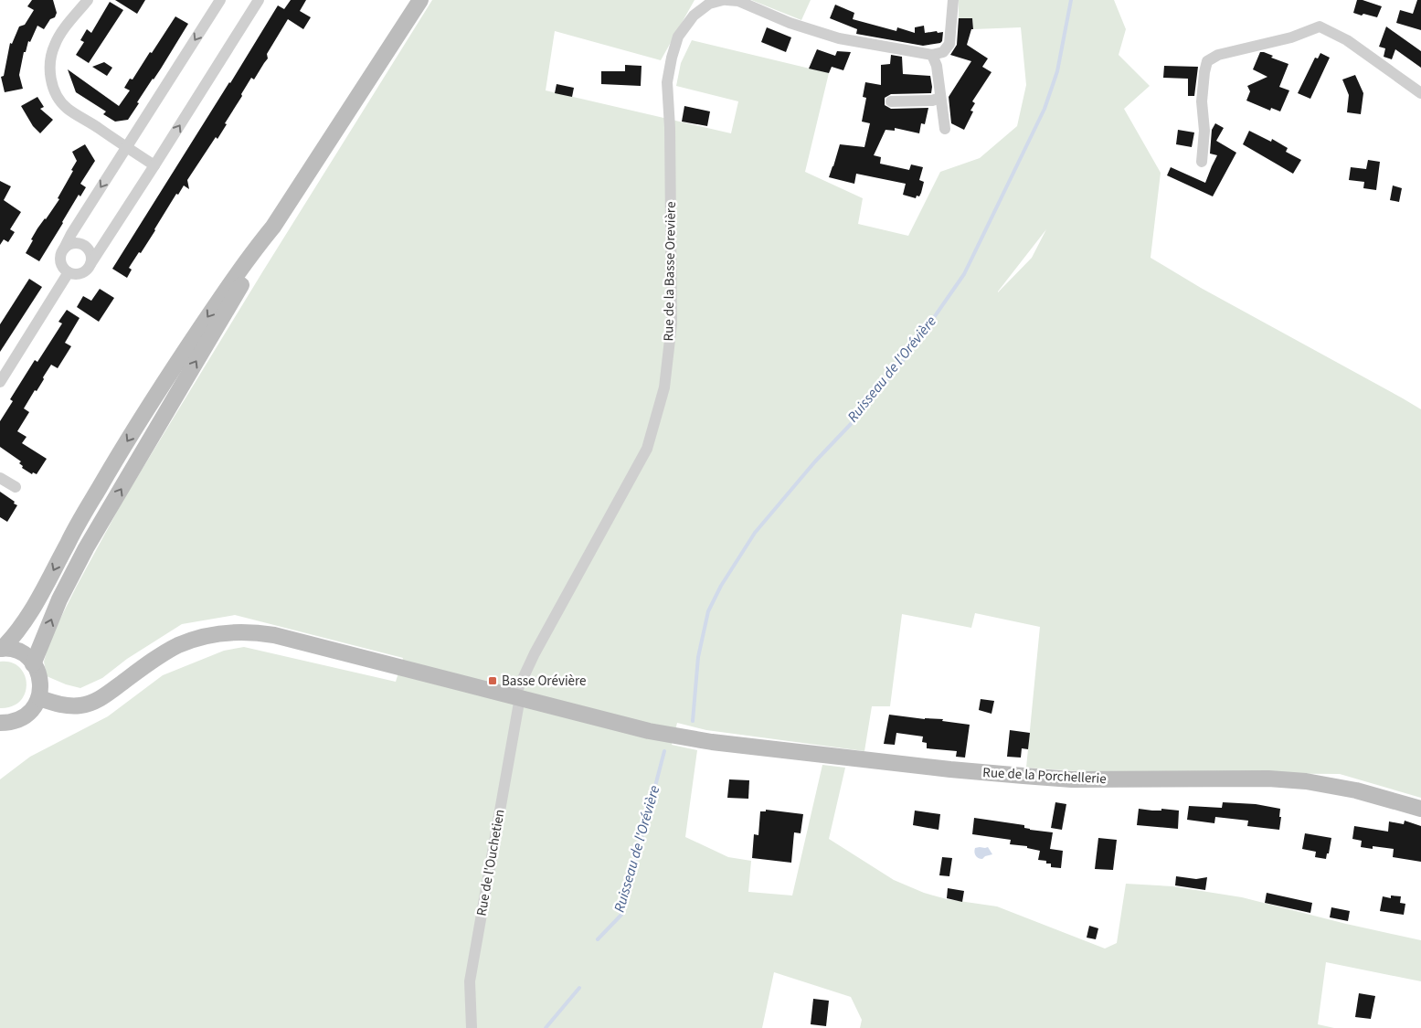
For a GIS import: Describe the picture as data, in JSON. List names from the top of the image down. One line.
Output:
{"streets":{"main road":["Rue de la Porchellerie"],"street":["Rue de la Basse Orevière","Rue de l'Ouchetien"]},"crossings":[["Rue de la Basse Orevière","Rue de la Porchellerie"],["Rue de la Basse Orevière","Rue de l'Ouchetien"],["Rue de la Porchellerie","Rue de l'Ouchetien"]],"water":["Ruisseau de l'Orévière"],"places":{"transit":["Basse Orévière"]}}
